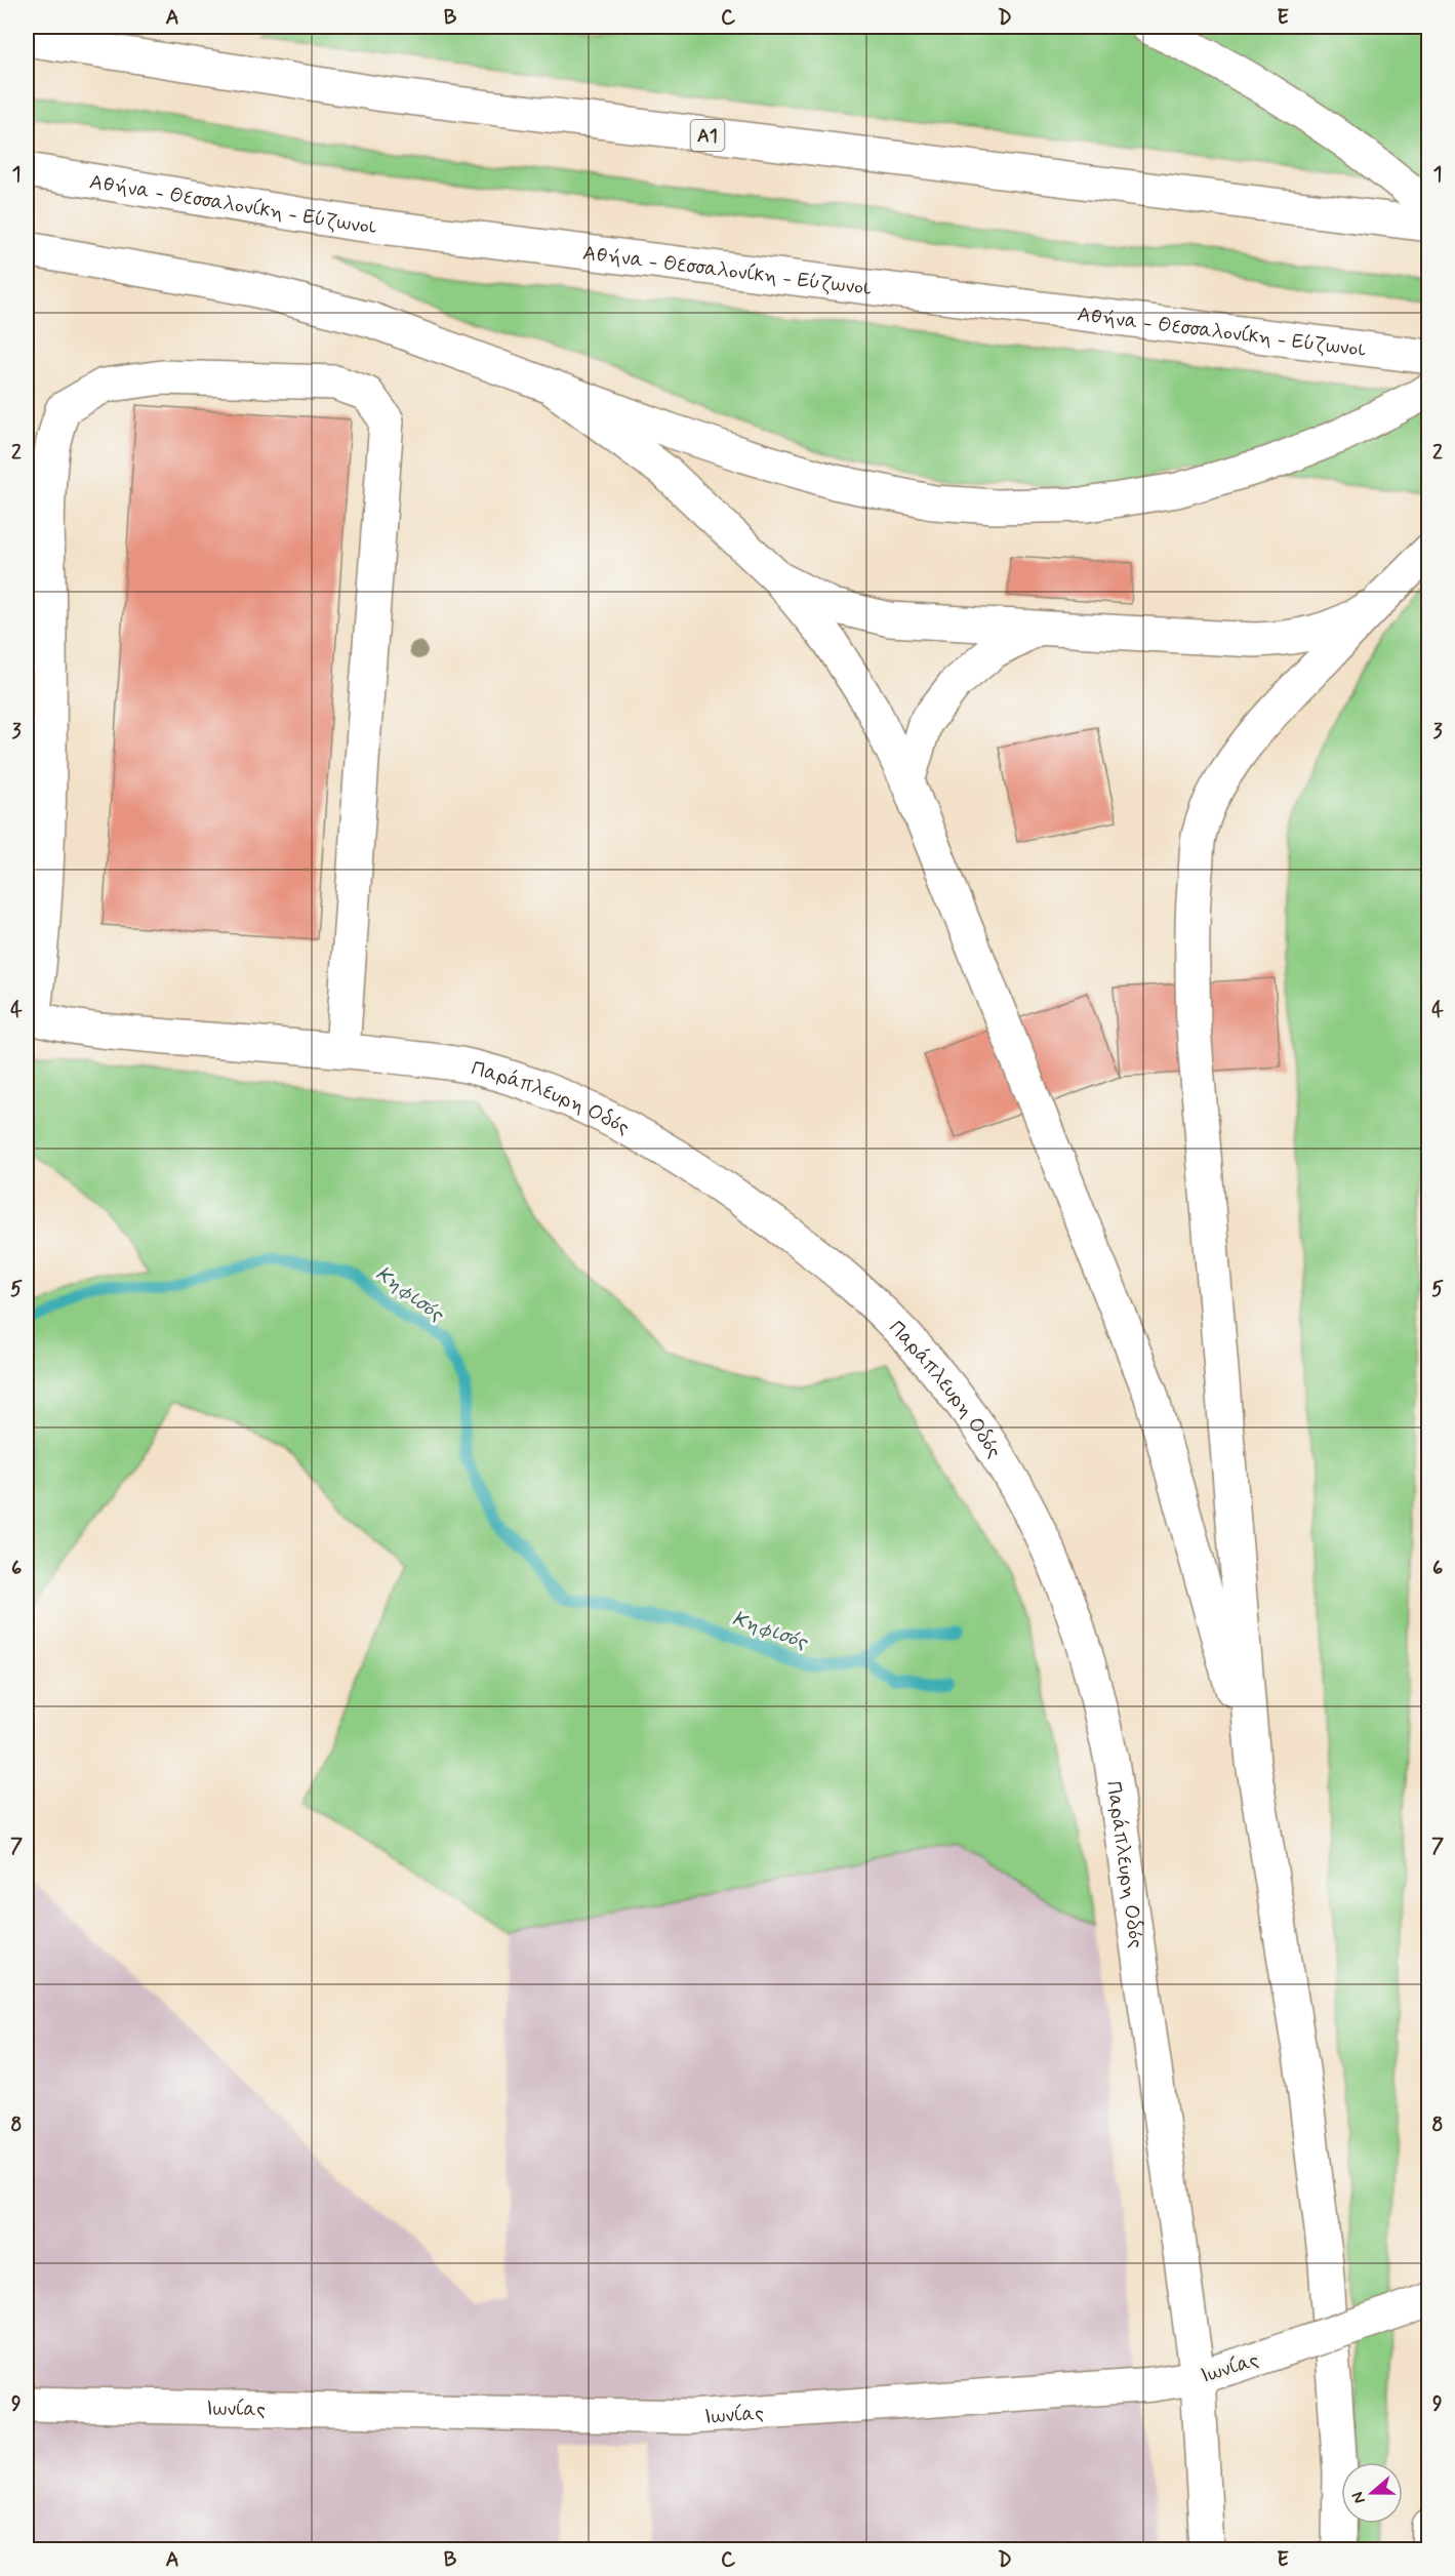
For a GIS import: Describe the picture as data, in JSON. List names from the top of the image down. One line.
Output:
{"streets":{"main road":["Α1","Αθήνα - Θεσσαλονίκη - Εύζωνοι","Παράπλευρη Οδός","Ιωνίας"]},"crossings":[["Παράπλευρη Οδός","Ιωνίας"]],"water":["Κηφισός"],"north":"left","grid":{"columns":["A","B","C","D","E"],"rows":["1","2","3","4","5","6","7","8","9"]}}
